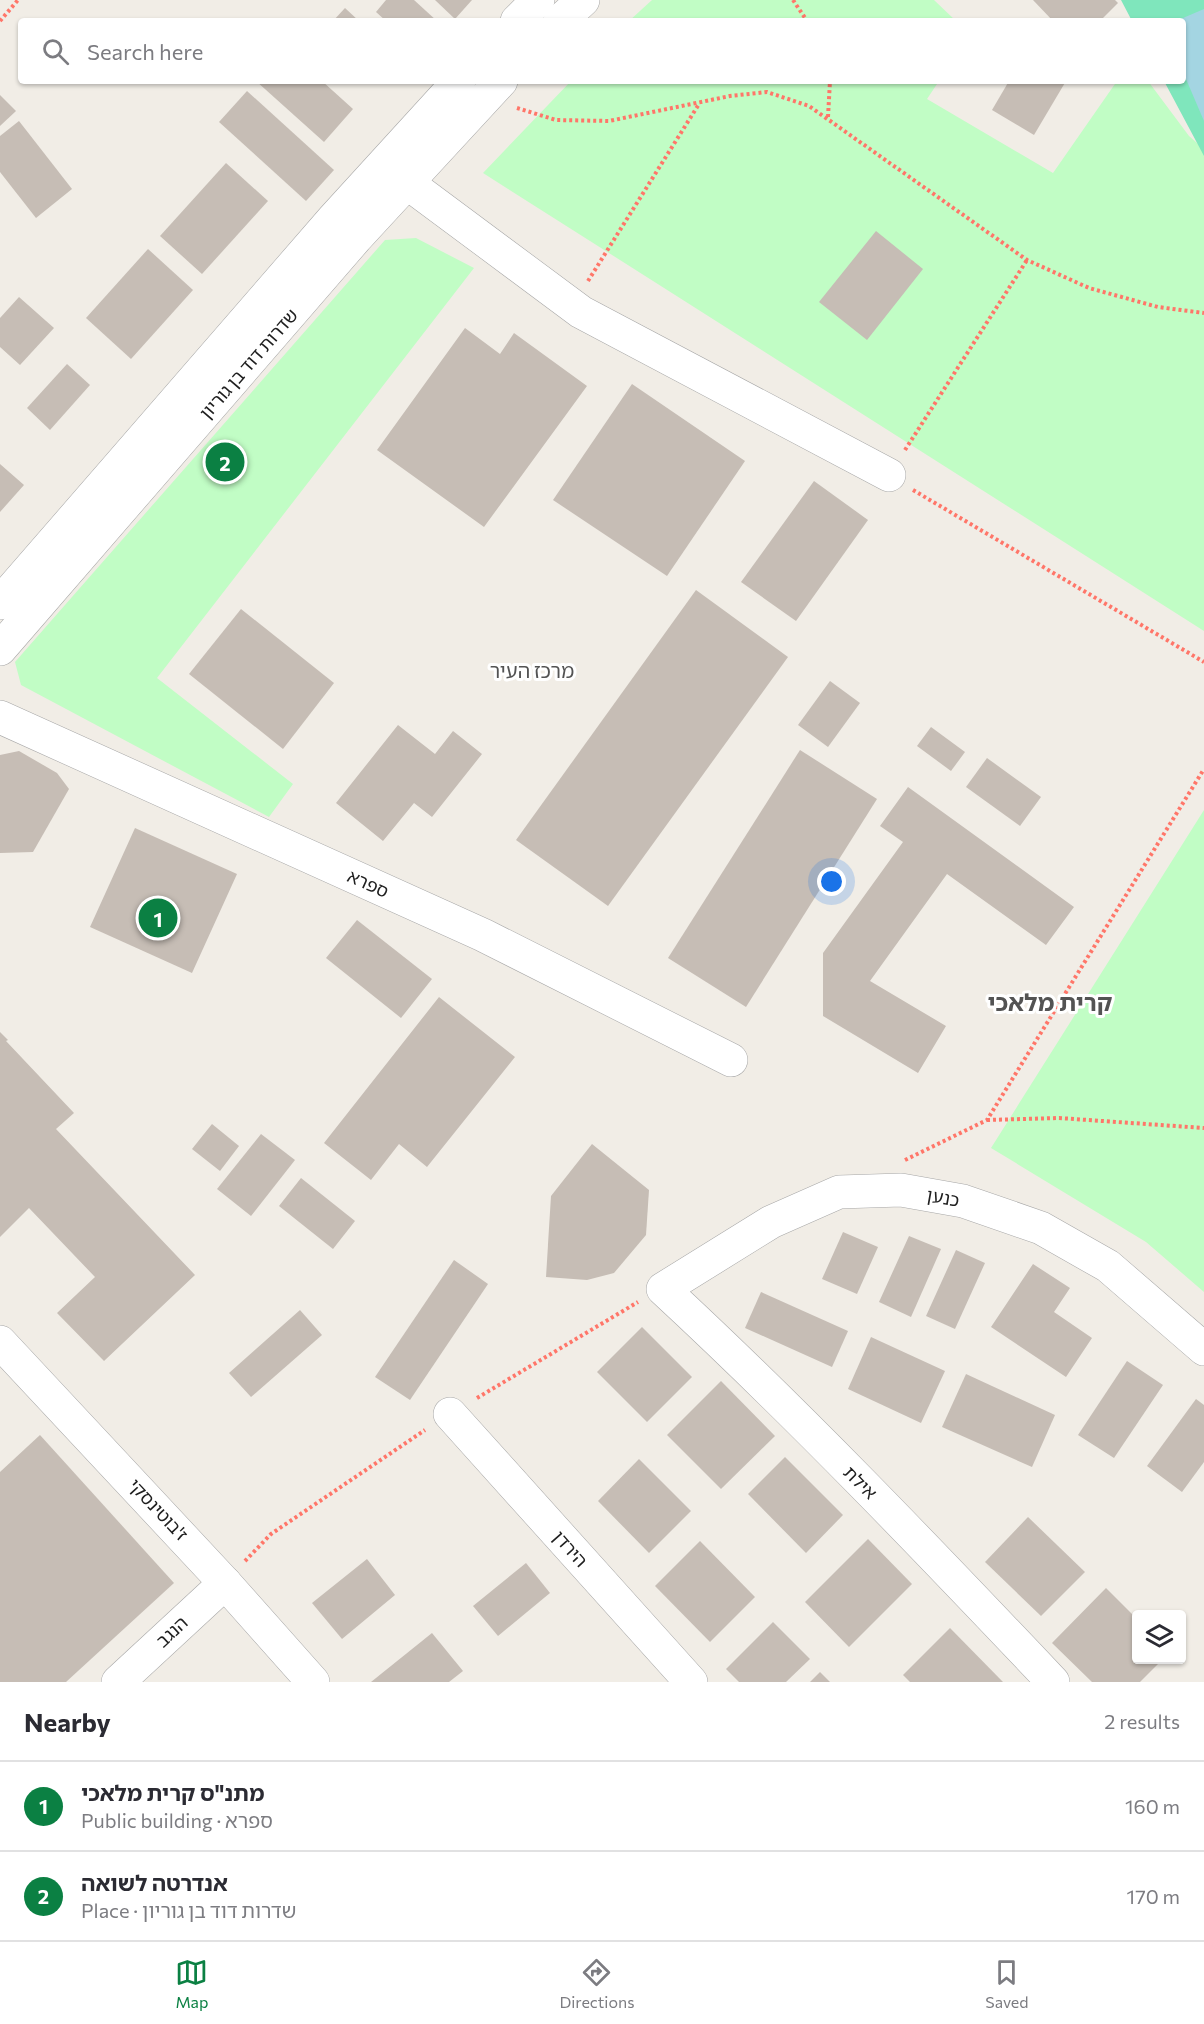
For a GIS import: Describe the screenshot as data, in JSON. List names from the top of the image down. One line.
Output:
{"streets":{"street":["שדרות דוד בן גוריון","ספרא","כנען","אילת","ז'בוטינסקי","הירדן","הנגב"]},"crossings":[["כנען","אילת"],["ז'בוטינסקי","הנגב"]],"districts":["מרכז העיר","קרית מלאכי"],"page":{"search":"Search here","pins":["2","1"],"heading":["Nearby","2 results"],"list":[{"mark":"1","name":"מתנ\"ס קרית מלאכי","note":"Public building · ספרא","value":"160 m"},{"mark":"2","name":"אנדרטה לשואה","note":"Place · שדרות דוד בן גוריון","value":"170 m"}],"nav":["Map","Directions","Saved"]}}
